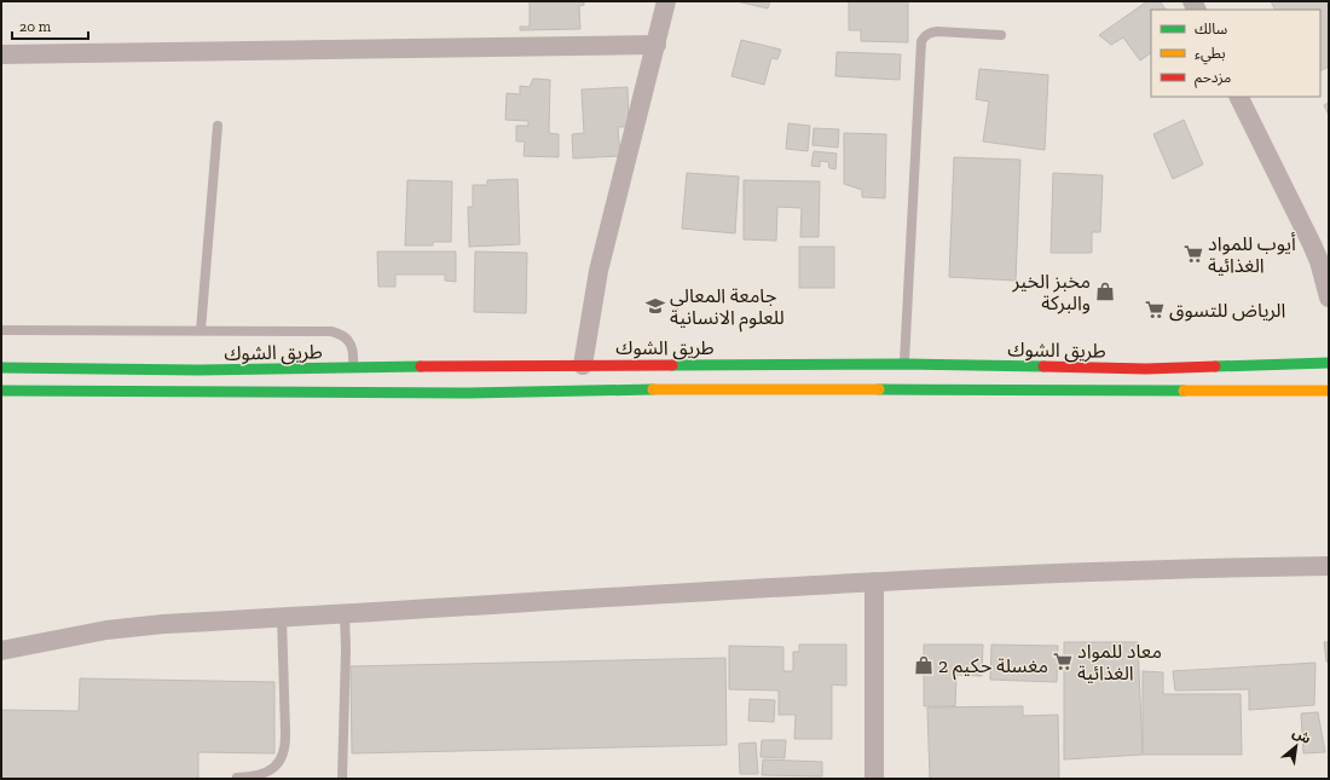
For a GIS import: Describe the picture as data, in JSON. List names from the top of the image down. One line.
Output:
{"streets":{"main road":["طريق الشوك"]},"places":{"supermarket":["أيوب للمواد الغذائية","الرياض للتسوق","معاد للمواد الغذائية"],"shop":["مخبز الخير والبركة","مغسلة حكيم 2"],"school or university":["جامعة المعالي للعلوم الانسانية"]},"legend":["سالك","بطيء","مزدحم"],"scale_bar":"20 m","north":"top right"}
